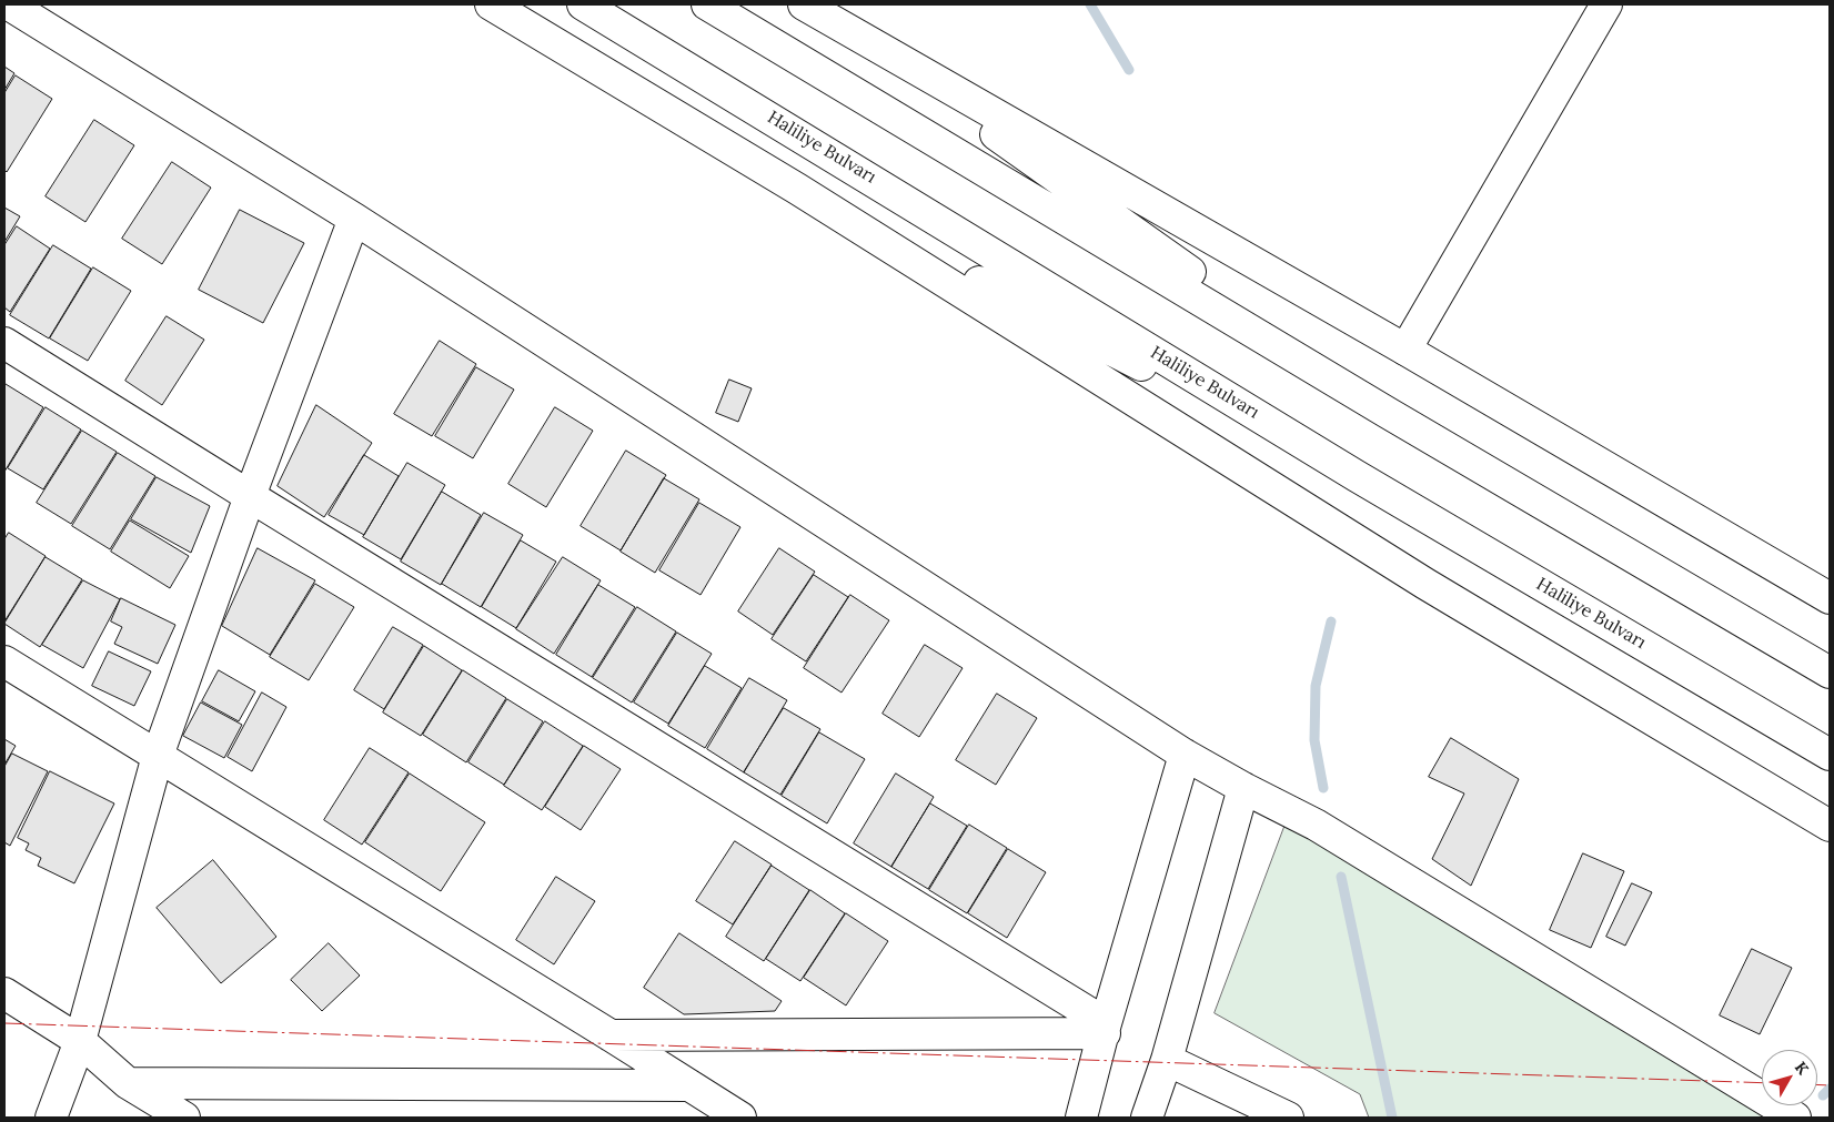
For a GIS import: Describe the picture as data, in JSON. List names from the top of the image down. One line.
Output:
{"streets":{"main road":["Haliliye Bulvarı"]},"north":"top right"}
